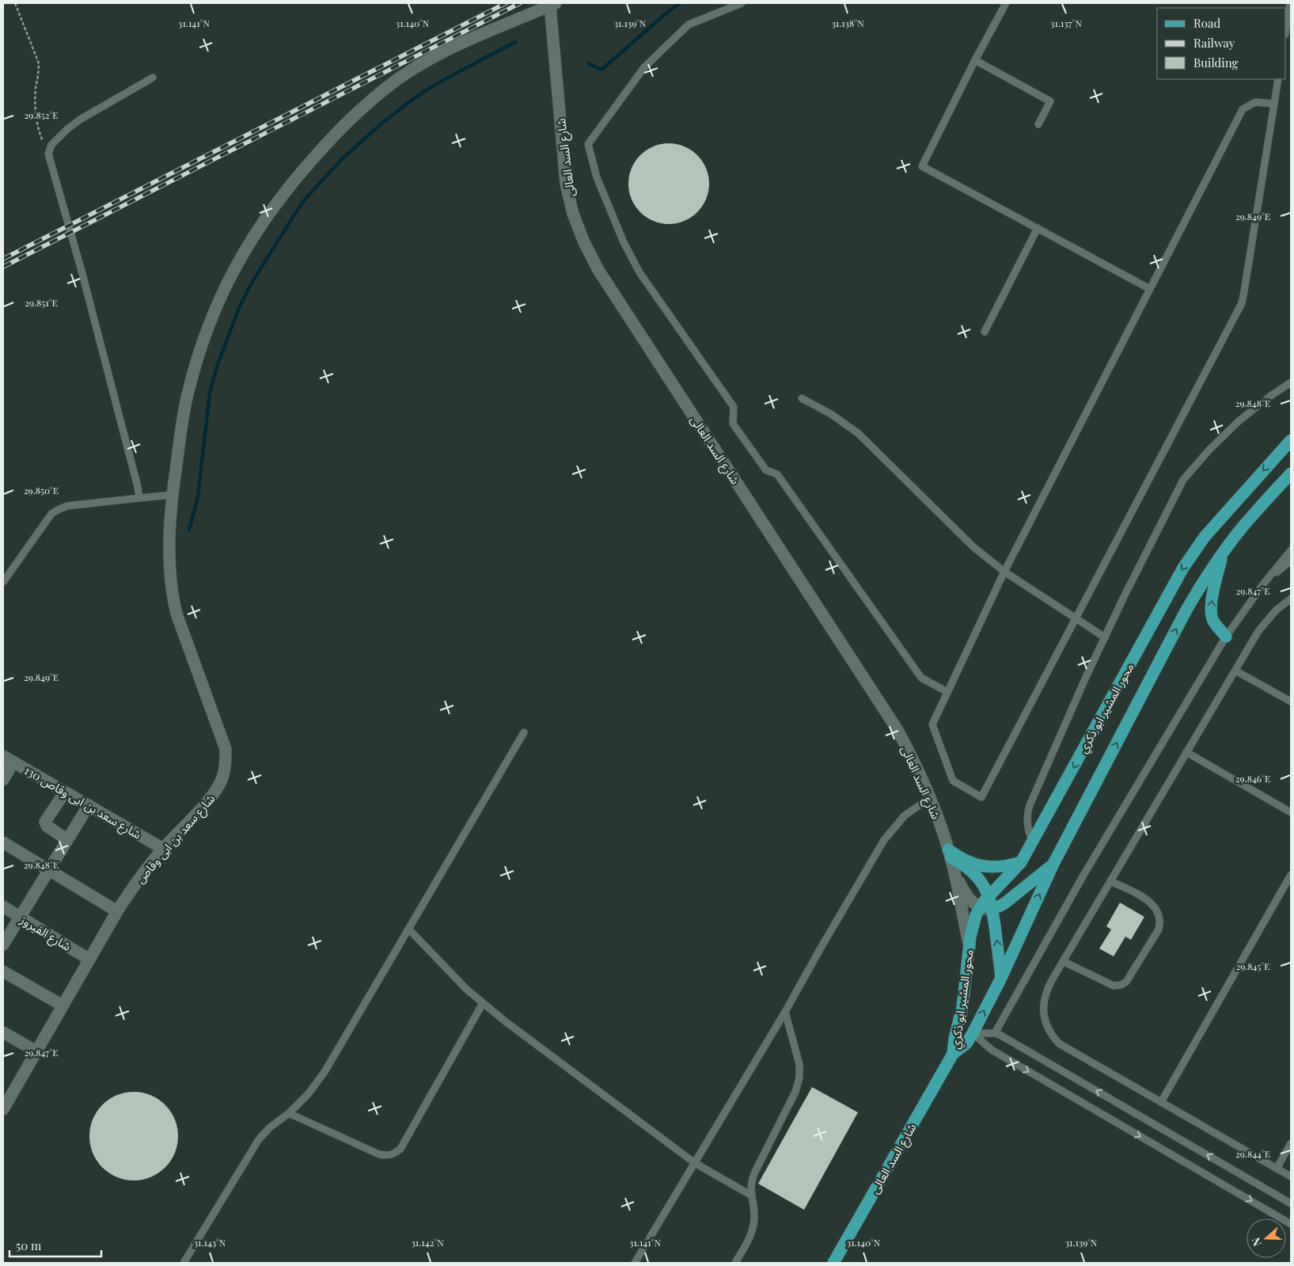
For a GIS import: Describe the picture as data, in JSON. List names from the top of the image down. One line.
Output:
{"streets":{"main road":["شارع السد العالى","محور المشير ابو ذكري"],"street":["شارع سعد بن ابى وقاص 130","شارع سعد بن ابى وقاص","شارع الفيروز"]},"crossings":[["شارع السد العالى","محور المشير ابو ذكري"],["شارع السد العالى","شارع سعد بن ابى وقاص"],["شارع سعد بن ابى وقاص 130","شارع سعد بن ابى وقاص"],["شارع سعد بن ابى وقاص","شارع الفيروز"]],"legend":["Road","Railway","Building"],"scale_bar":"50 m","north":"left","coordinates":["31.141°N","31.139°N","31.140°N","31.138°N","31.137°N","29.852°E","29.849°E","29.851°E","29.848°E","29.850°E","29.847°E","29.846°E","29.845°E","29.844°E","31.143°N","31.142°N"]}
